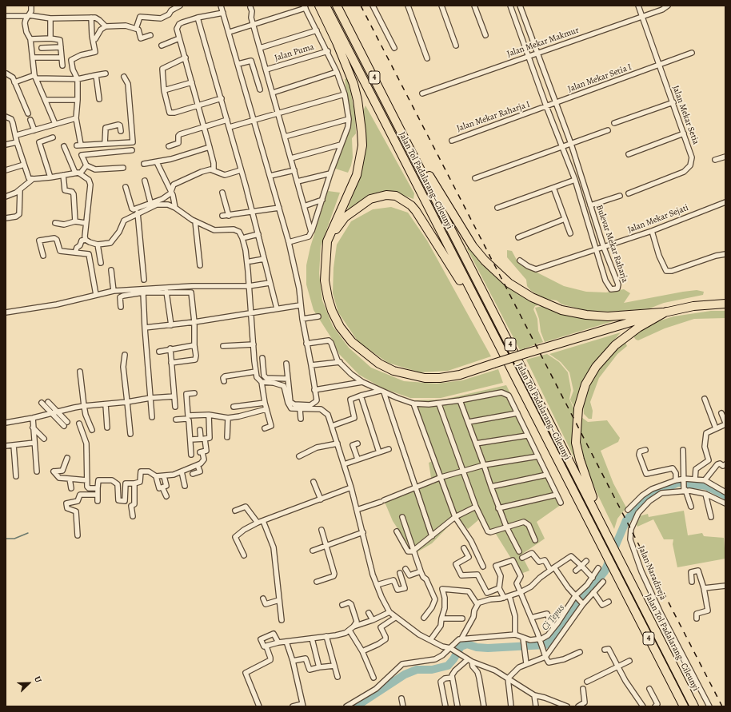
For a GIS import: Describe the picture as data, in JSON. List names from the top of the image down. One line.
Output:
{"streets":{"highway":["4","Jalan Tol Padalarang–Cileunyi"],"street":["Jalan Mekar Makmur","Jalan Puma","Jalan Mekar Setia I","Jalan Mekar Setia","Jalan Mekar Raharja I","Jalan Mekar Sejati","Bulevar Mekar Raharja","Jalan Naradireja"]},"crossings":[["Jalan Mekar Makmur","Jalan Mekar Setia"],["Jalan Mekar Makmur","Bulevar Mekar Raharja"],["Jalan Mekar Setia I","Jalan Mekar Setia"],["Jalan Mekar Setia I","Jalan Mekar Raharja I"],["Jalan Mekar Setia I","Bulevar Mekar Raharja"],["Jalan Mekar Raharja I","Bulevar Mekar Raharja"],["Jalan Mekar Sejati","Bulevar Mekar Raharja"]],"water":["Ci Tepus"],"north":"top right"}
